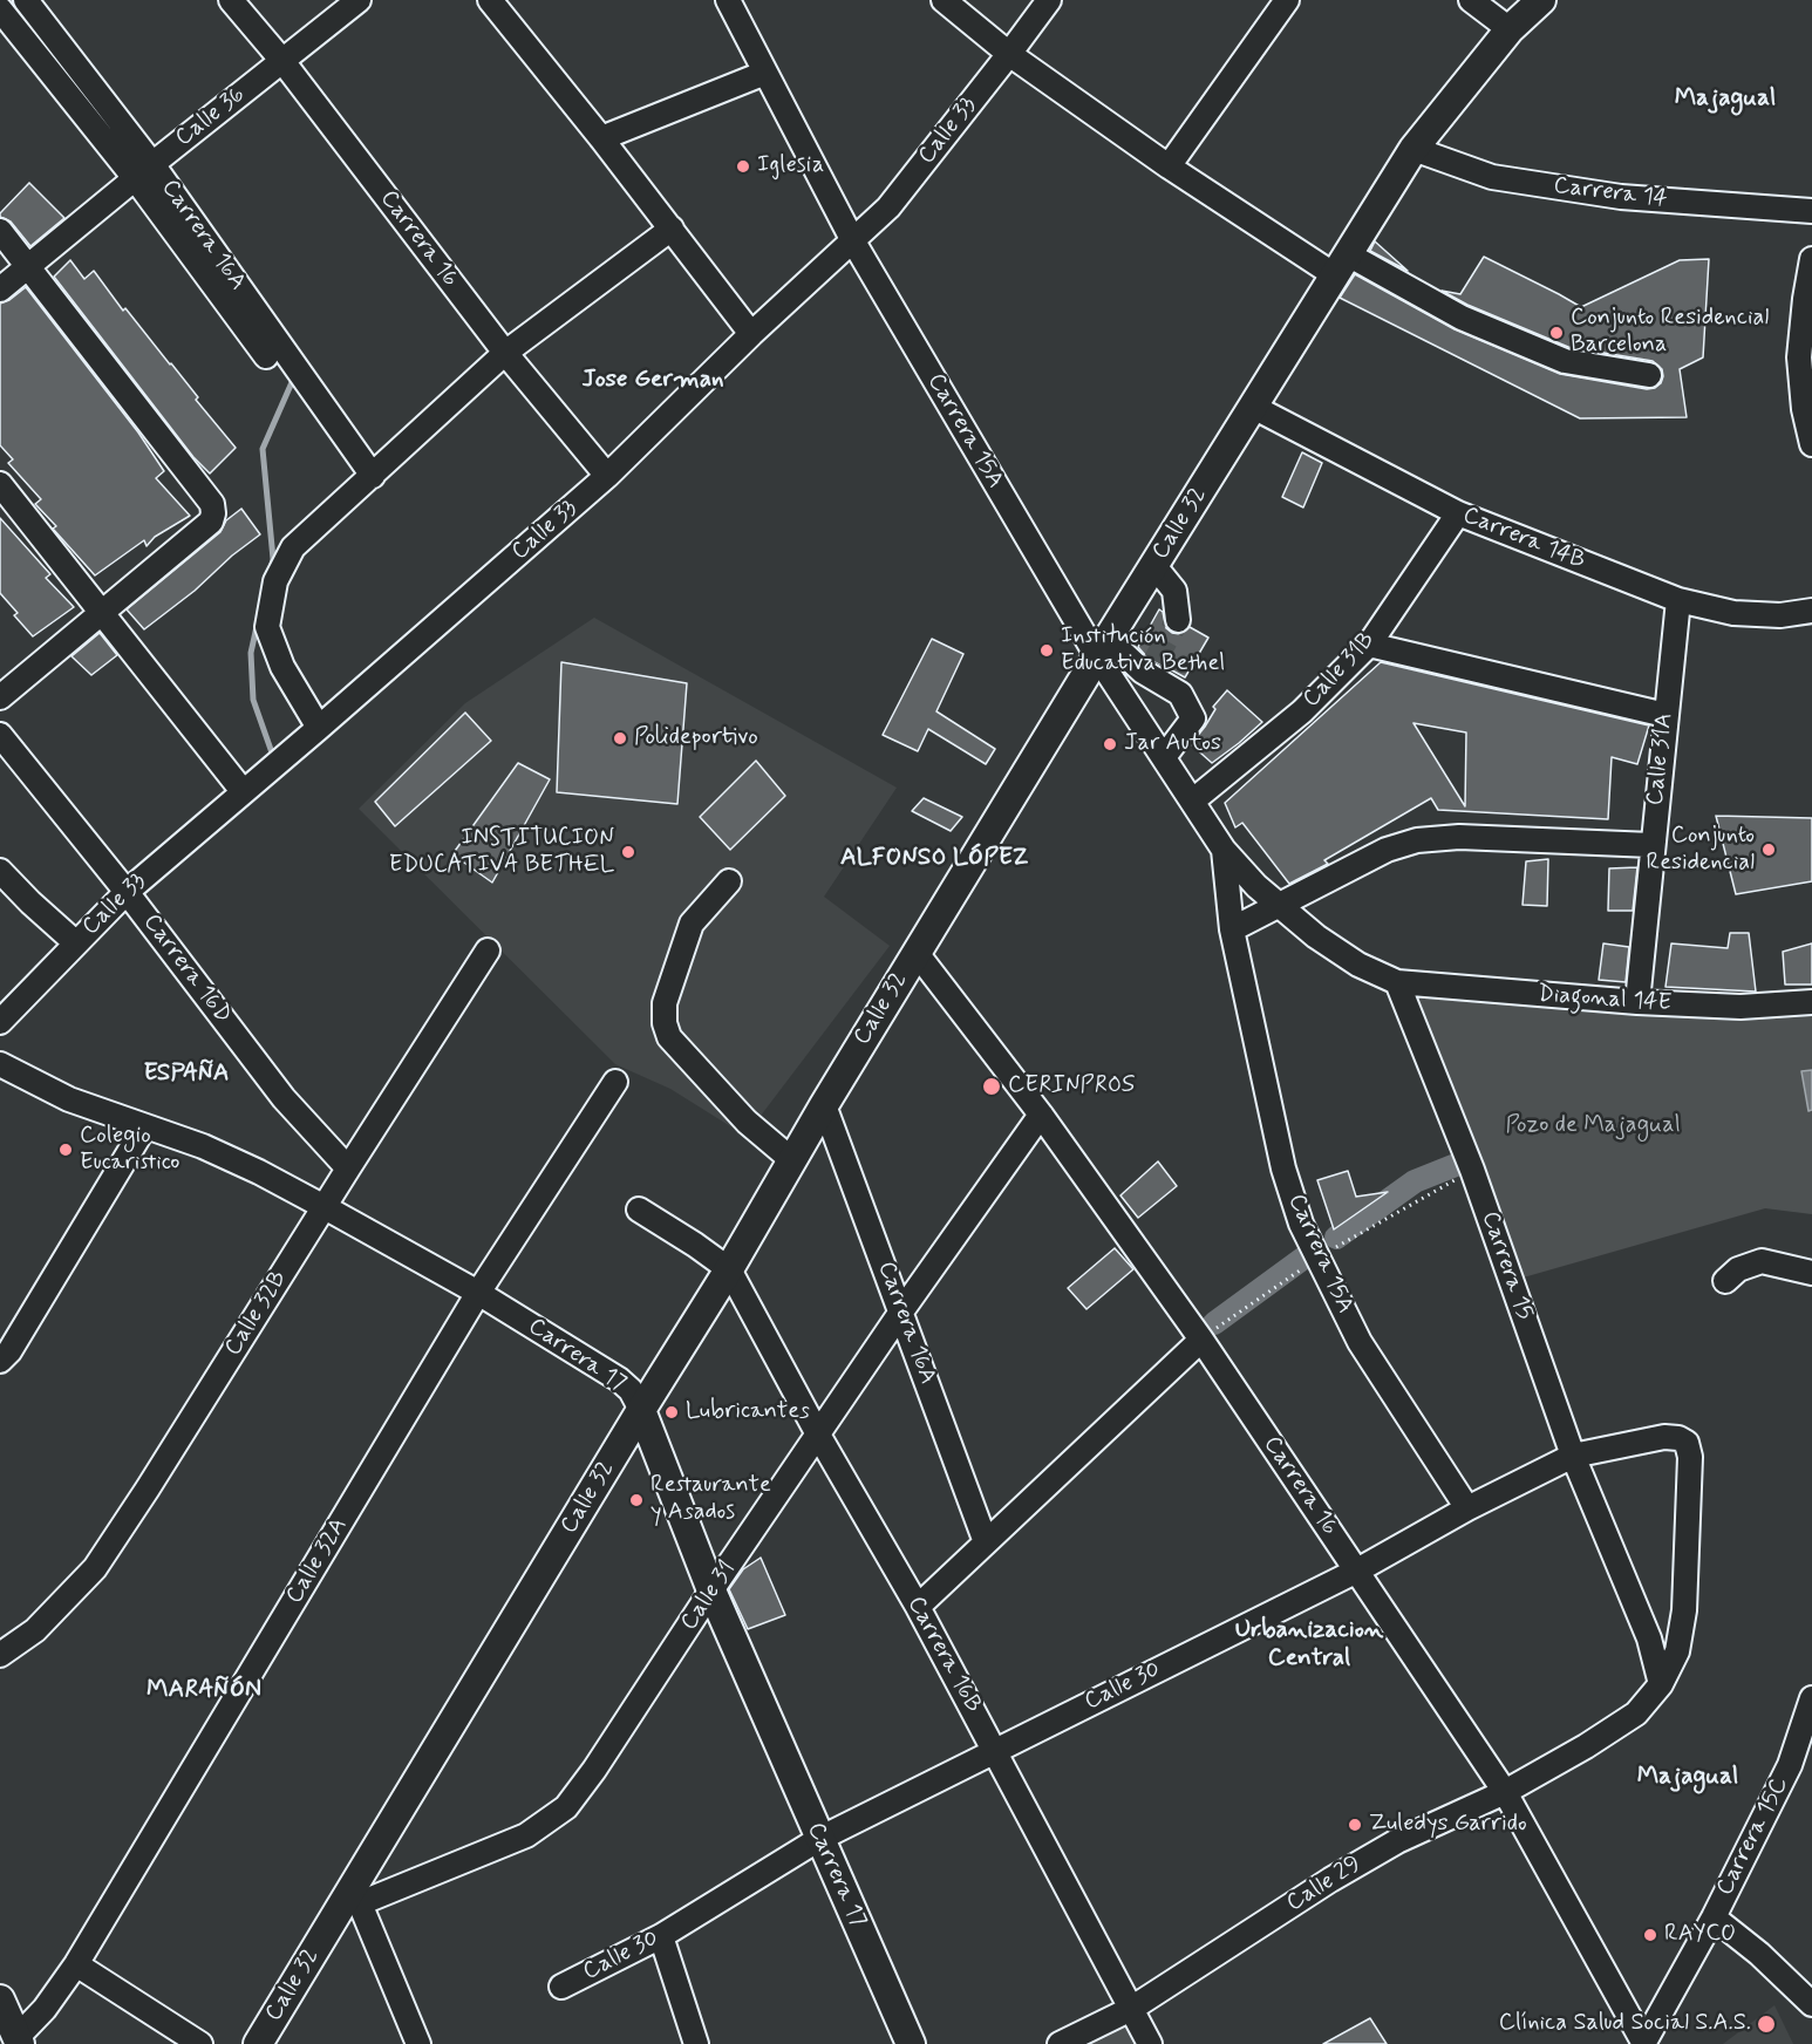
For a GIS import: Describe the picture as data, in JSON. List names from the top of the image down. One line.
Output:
{"streets":{"main road":["Calle 32","Carrera 17"],"street":["Calle 36","Calle 33","Carrera 14","Carrera 16A","Carrera 16","Carrera 15A","Carrera 14B","Calle 31B","Calle 31A","Carrera 16D","Diagonal 14E","Carrera 15","Calle 32B","Calle 32A","Calle 31","Carrera 16B","Calle 30","Carrera 15C","Calle 29"]},"crossings":[["Calle 36","Carrera 16A"],["Calle 36","Carrera 16"],["Calle 33","Carrera 16"],["Calle 33","Carrera 15A"],["Calle 33","Carrera 16D"],["Carrera 14","Calle 32"],["Carrera 16A","Calle 32"],["Carrera 16A","Calle 31"],["Carrera 16","Calle 32"],["Carrera 16","Calle 31"],["Carrera 16","Calle 30"],["Carrera 16","Carrera 15C"],["Carrera 16","Calle 29"],["Carrera 15A","Calle 32"],["Carrera 15A","Calle 31B"],["Carrera 15A","Calle 30"],["Calle 32","Carrera 14B"],["Calle 32","Carrera 17"],["Calle 32","Calle 31"],["Calle 32","Carrera 16B"],["Carrera 14B","Calle 31B"],["Carrera 14B","Calle 31A"],["Calle 31A","Diagonal 14E"],["Carrera 16D","Calle 32B"],["Diagonal 14E","Carrera 15"],["Carrera 15","Calle 30"],["Carrera 15","Calle 29"],["Calle 32B","Carrera 17"],["Carrera 17","Calle 32A"],["Carrera 17","Calle 31"],["Carrera 17","Calle 30"],["Calle 31","Carrera 16B"],["Carrera 16B","Calle 30"],["Carrera 16B","Calle 29"],["Calle 30","Calle 29"]],"districts":["Majagual","Jose German","ALFONSO LÓPEZ","ESPAÑA","Urbanizacion Central","MARAÑÓN","Majagual"],"parks":["Pozo de Majagual"],"places":["Iglesia","Conjunto Residencial Barcelona","Institución Educativa Bethel","Polideportivo","Jar Autos","Conjunto Residencial","INSTITUCION EDUCATIVA BETHEL","CERINPROS","Colegio Eucaristico","Lubricantes","Restaurante y Asados","Zuledys Garrido","RAYCO","Clínica Salud Social S.A.S."]}
